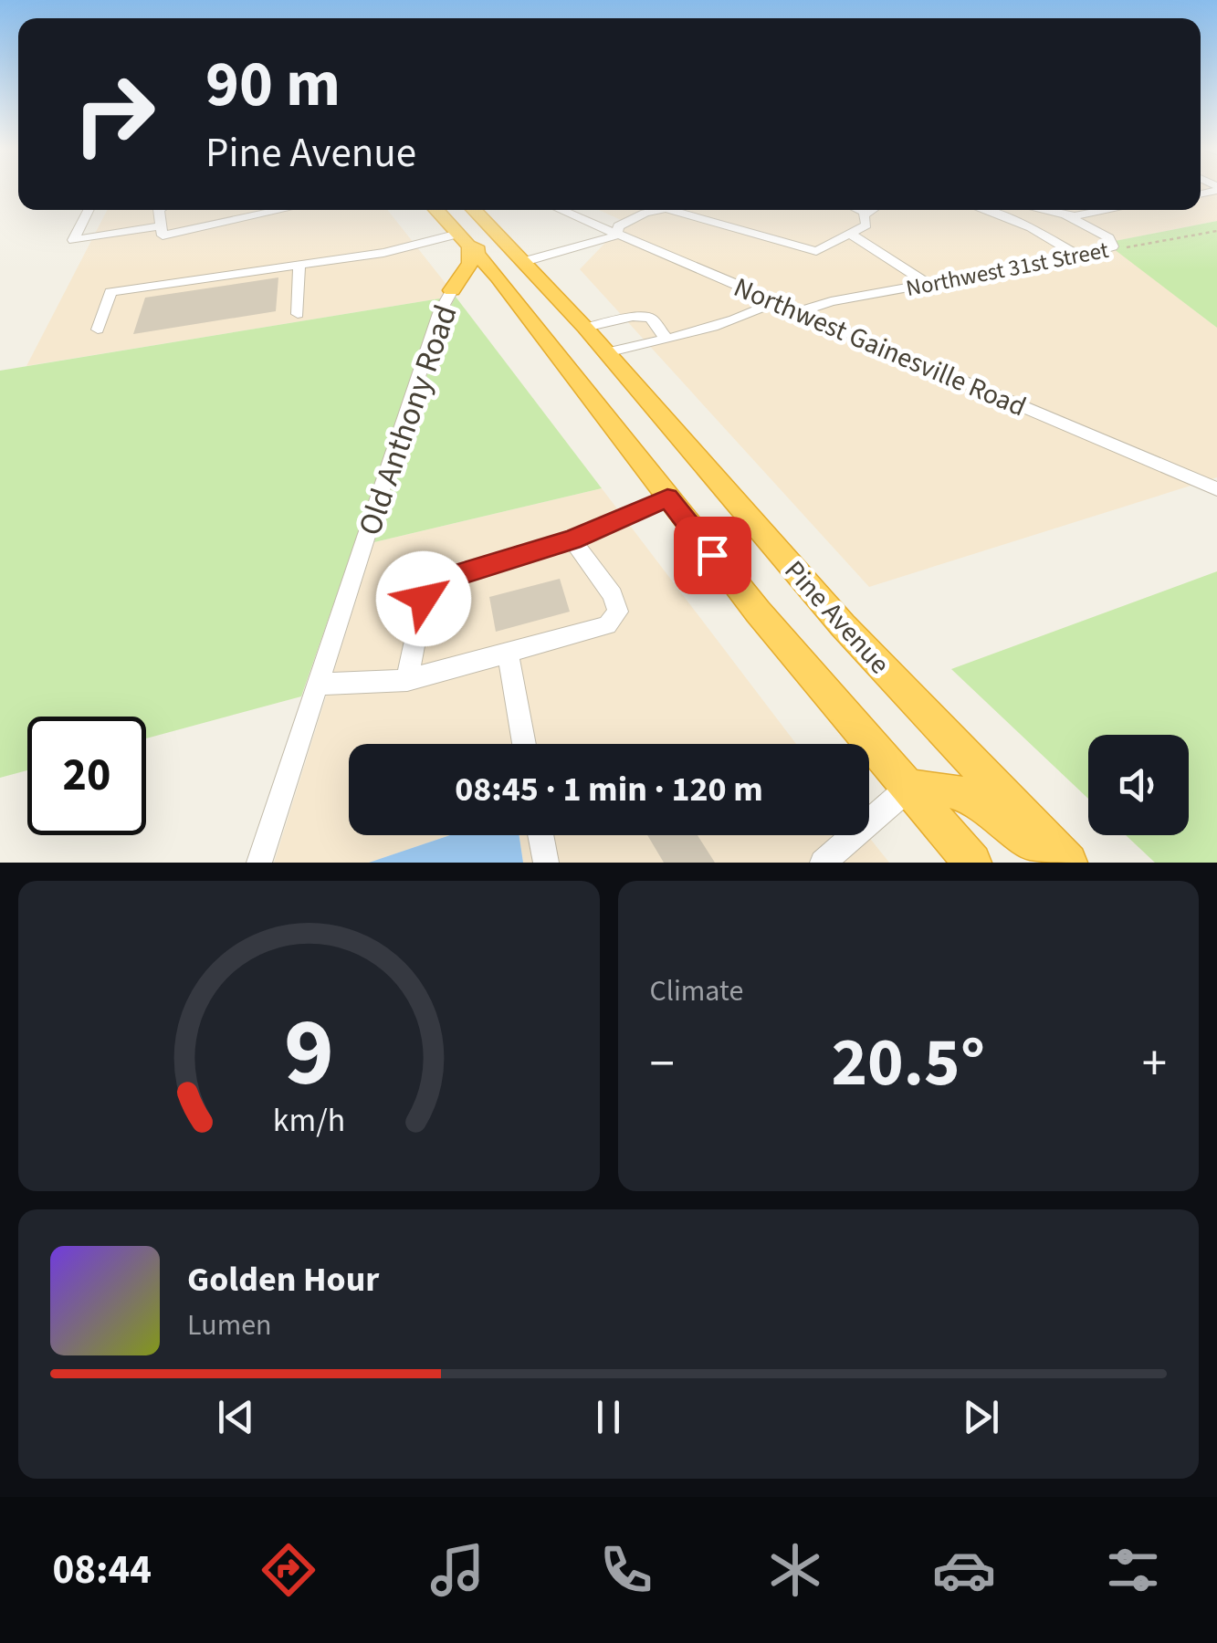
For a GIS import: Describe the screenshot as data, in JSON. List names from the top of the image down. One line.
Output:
{"streets":{"highway":["Pine Avenue"],"street":["Northwest 31st Street","Northwest Gainesville Road","Old Anthony Road"]},"crossings":[["Northwest 31st Street","Northwest Gainesville Road"]],"page":{"turn":["90 m","Pine Avenue"],"limit":"20","trip":"08:45 · 1 min · 120 m","tile":"Climate","heat":["−","20.5°","+"],"song":["Golden Hour","Lumen"],"tabs":"08:44","gauge":["9","km/h"]}}
